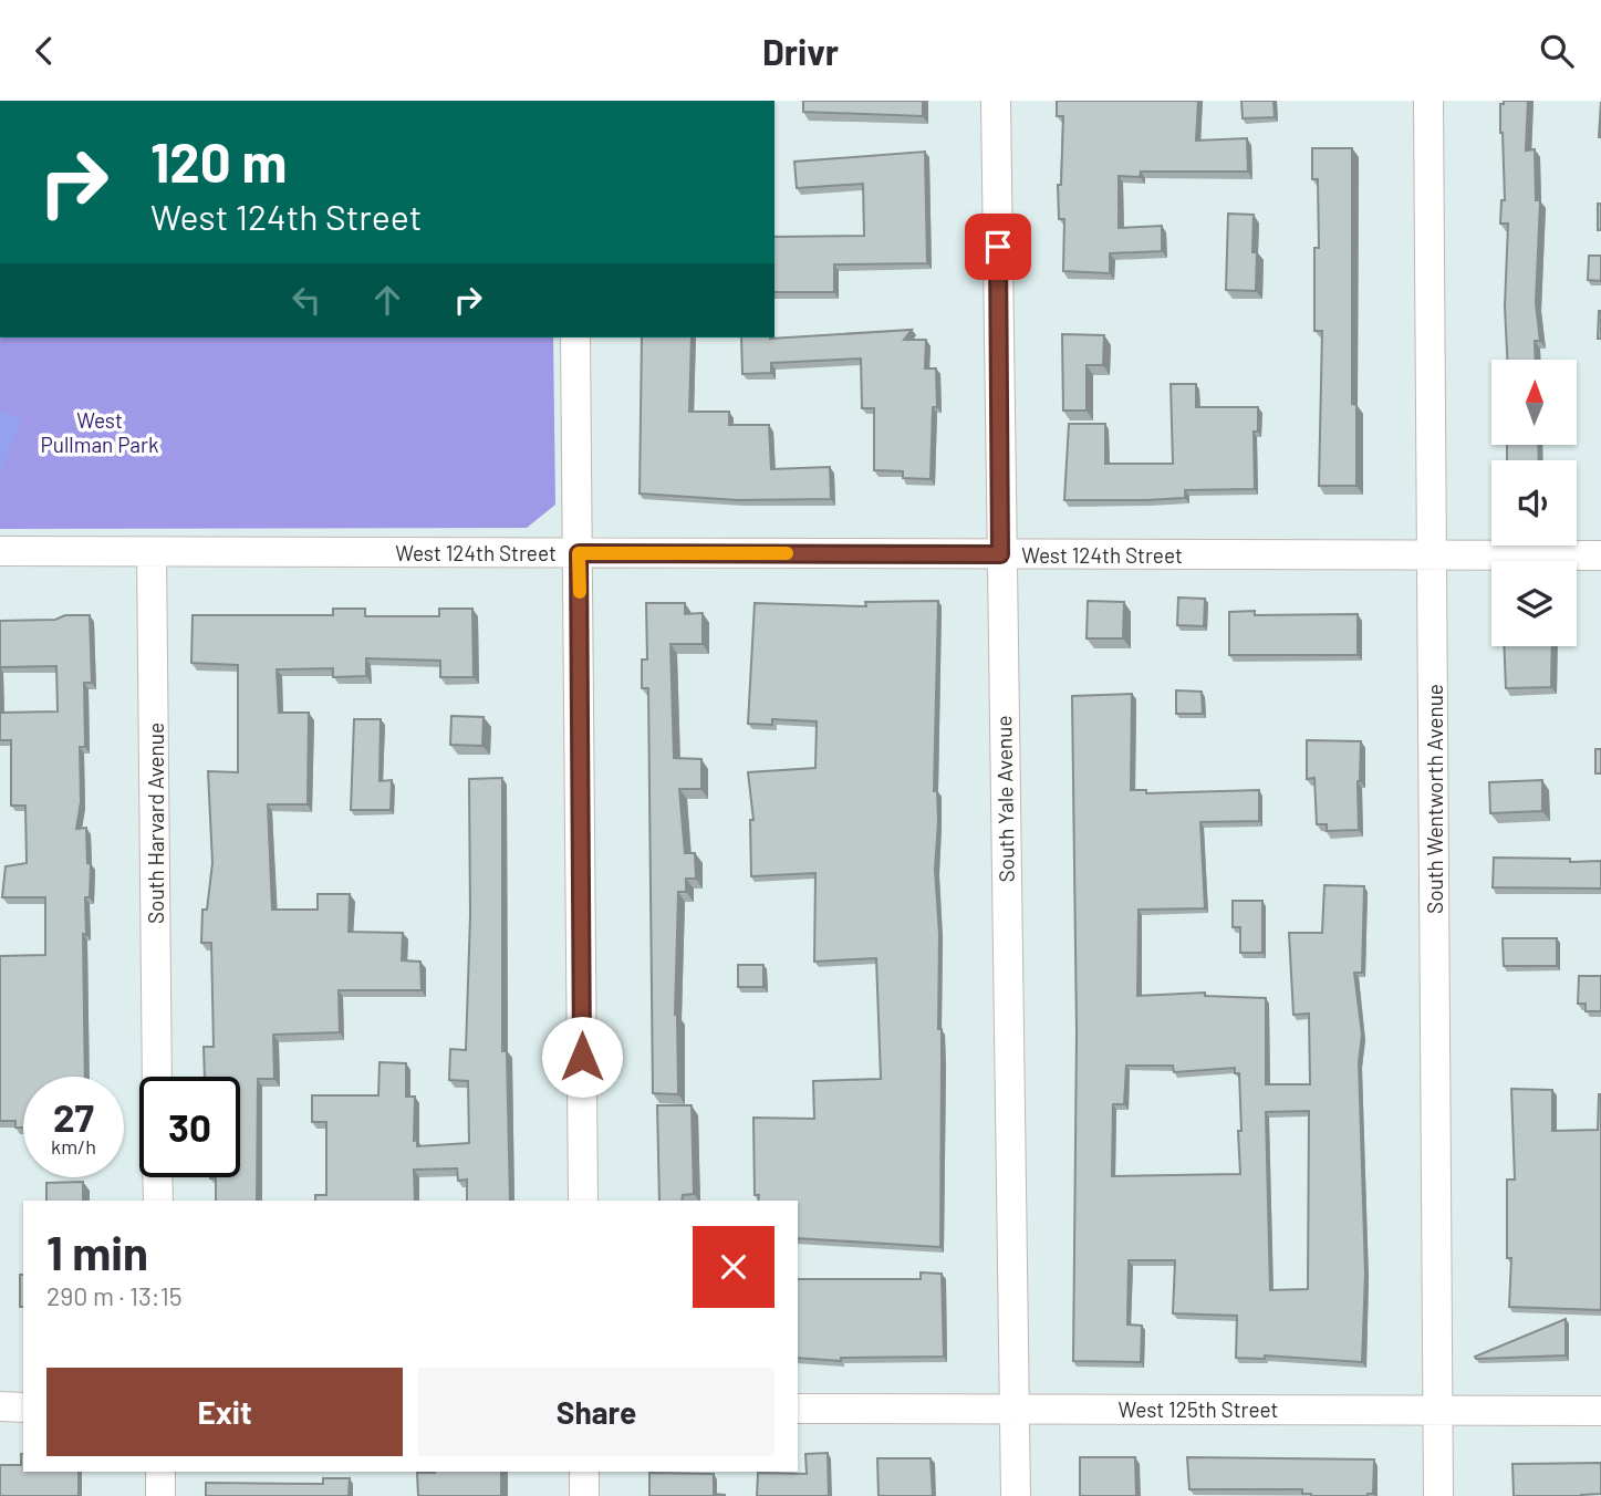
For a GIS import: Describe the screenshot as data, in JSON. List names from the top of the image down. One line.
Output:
{"streets":{"street":["West 124th Street","South Yale Avenue","South Wentworth Avenue","South Harvard Avenue","West 125th Street"]},"crossings":[["West 124th Street","South Yale Avenue"],["West 124th Street","South Wentworth Avenue"],["West 124th Street","South Harvard Avenue"],["South Yale Avenue","West 125th Street"],["South Wentworth Avenue","West 125th Street"]],"parks":["West Pullman Park"],"north":"top","page":{"header":"Drivr","turn":["120 m","West 124th Street"],"speed":"27 km/h","limit":"30","heading":["1 min","290 m · 13:15"],"buttons":["Exit","Share"]}}
